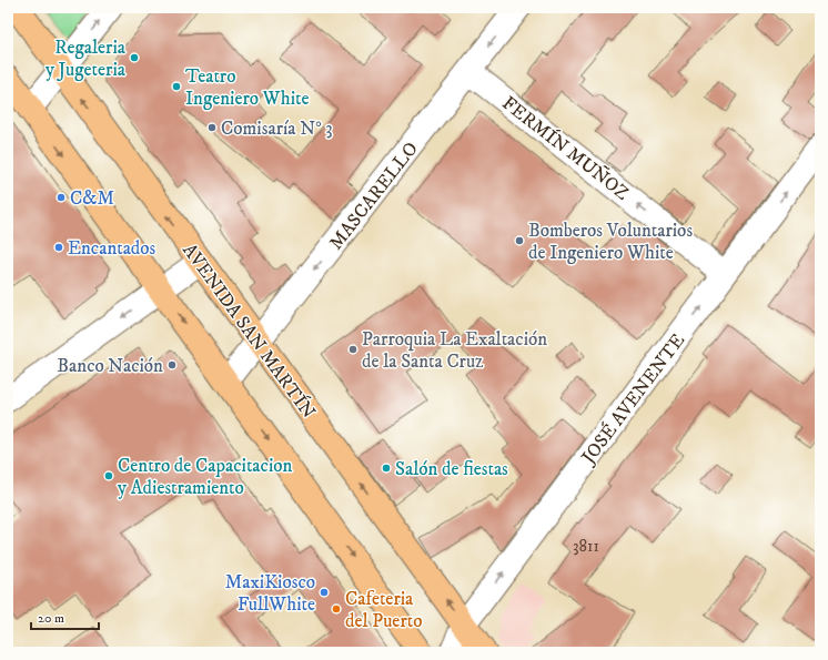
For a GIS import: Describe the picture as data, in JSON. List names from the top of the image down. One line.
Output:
{"streets":{"main road":["AVENIDA SAN MARTÍN"],"street":["FERMÍN MUÑOZ","MASCARELLO","JOSÉ AVENENTE"]},"crossings":[["FERMÍN MUÑOZ","MASCARELLO"],["FERMÍN MUÑOZ","JOSÉ AVENENTE"],["MASCARELLO","AVENIDA SAN MARTÍN"],["AVENIDA SAN MARTÍN","JOSÉ AVENENTE"]],"one_way":["FERMÍN MUÑOZ","MASCARELLO","JOSÉ AVENENTE"],"places":["Regaleria y Jugeteria","Teatro Ingeniero White","Comisaría N° 3","C&M","Bomberos Voluntarios de Ingeniero White","Encantados","Parroquia La Exaltación de la Santa Cruz","Banco Nación","Salón de fiestas","Centro de Capacitacion y Adiestramiento","MaxiKiosco FullWhite","Cafeteria del Puerto"],"house_numbers":["3811"],"scale_bar":"20 m"}
